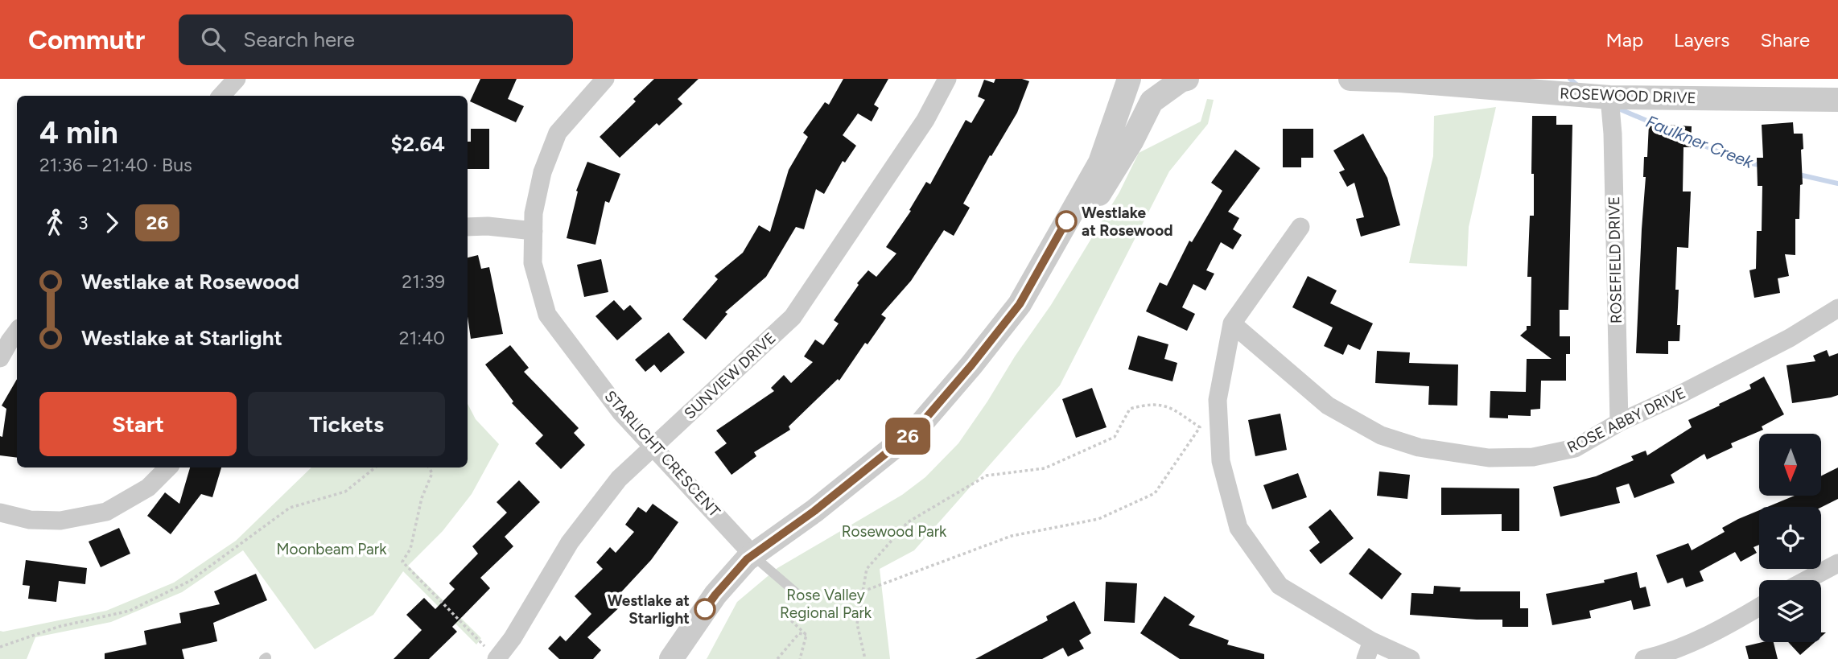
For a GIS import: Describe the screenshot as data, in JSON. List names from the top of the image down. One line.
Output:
{"streets":{"street":["ROSEWOOD DRIVE","ROSEFIELD DRIVE","SUNVIEW DRIVE","ROSE ABBY DRIVE","STARLIGHT CRESCENT"]},"crossings":[["ROSEWOOD DRIVE","ROSEFIELD DRIVE"],["ROSEFIELD DRIVE","ROSE ABBY DRIVE"],["SUNVIEW DRIVE","STARLIGHT CRESCENT"]],"water":["Faulkner Creek"],"parks":["Rosewood Park","Moonbeam Park","Rose Valley Regional Park"],"places":["Westlake at Rosewood","Westlake at Starlight"],"lines":["bus line 26"],"north":"bottom","page":{"header":"Commutr","search":"Search here","nav":["Map","Layers","Share"],"on_map":"26","heading":["4 min","21:36 – 21:40 · Bus","$2.64"],"legs":["3","26"],"list":[{"name":"Westlake at Rosewood","value":"21:39"},{"name":"Westlake at Starlight","value":"21:40"}],"buttons":["Start","Tickets"]}}
